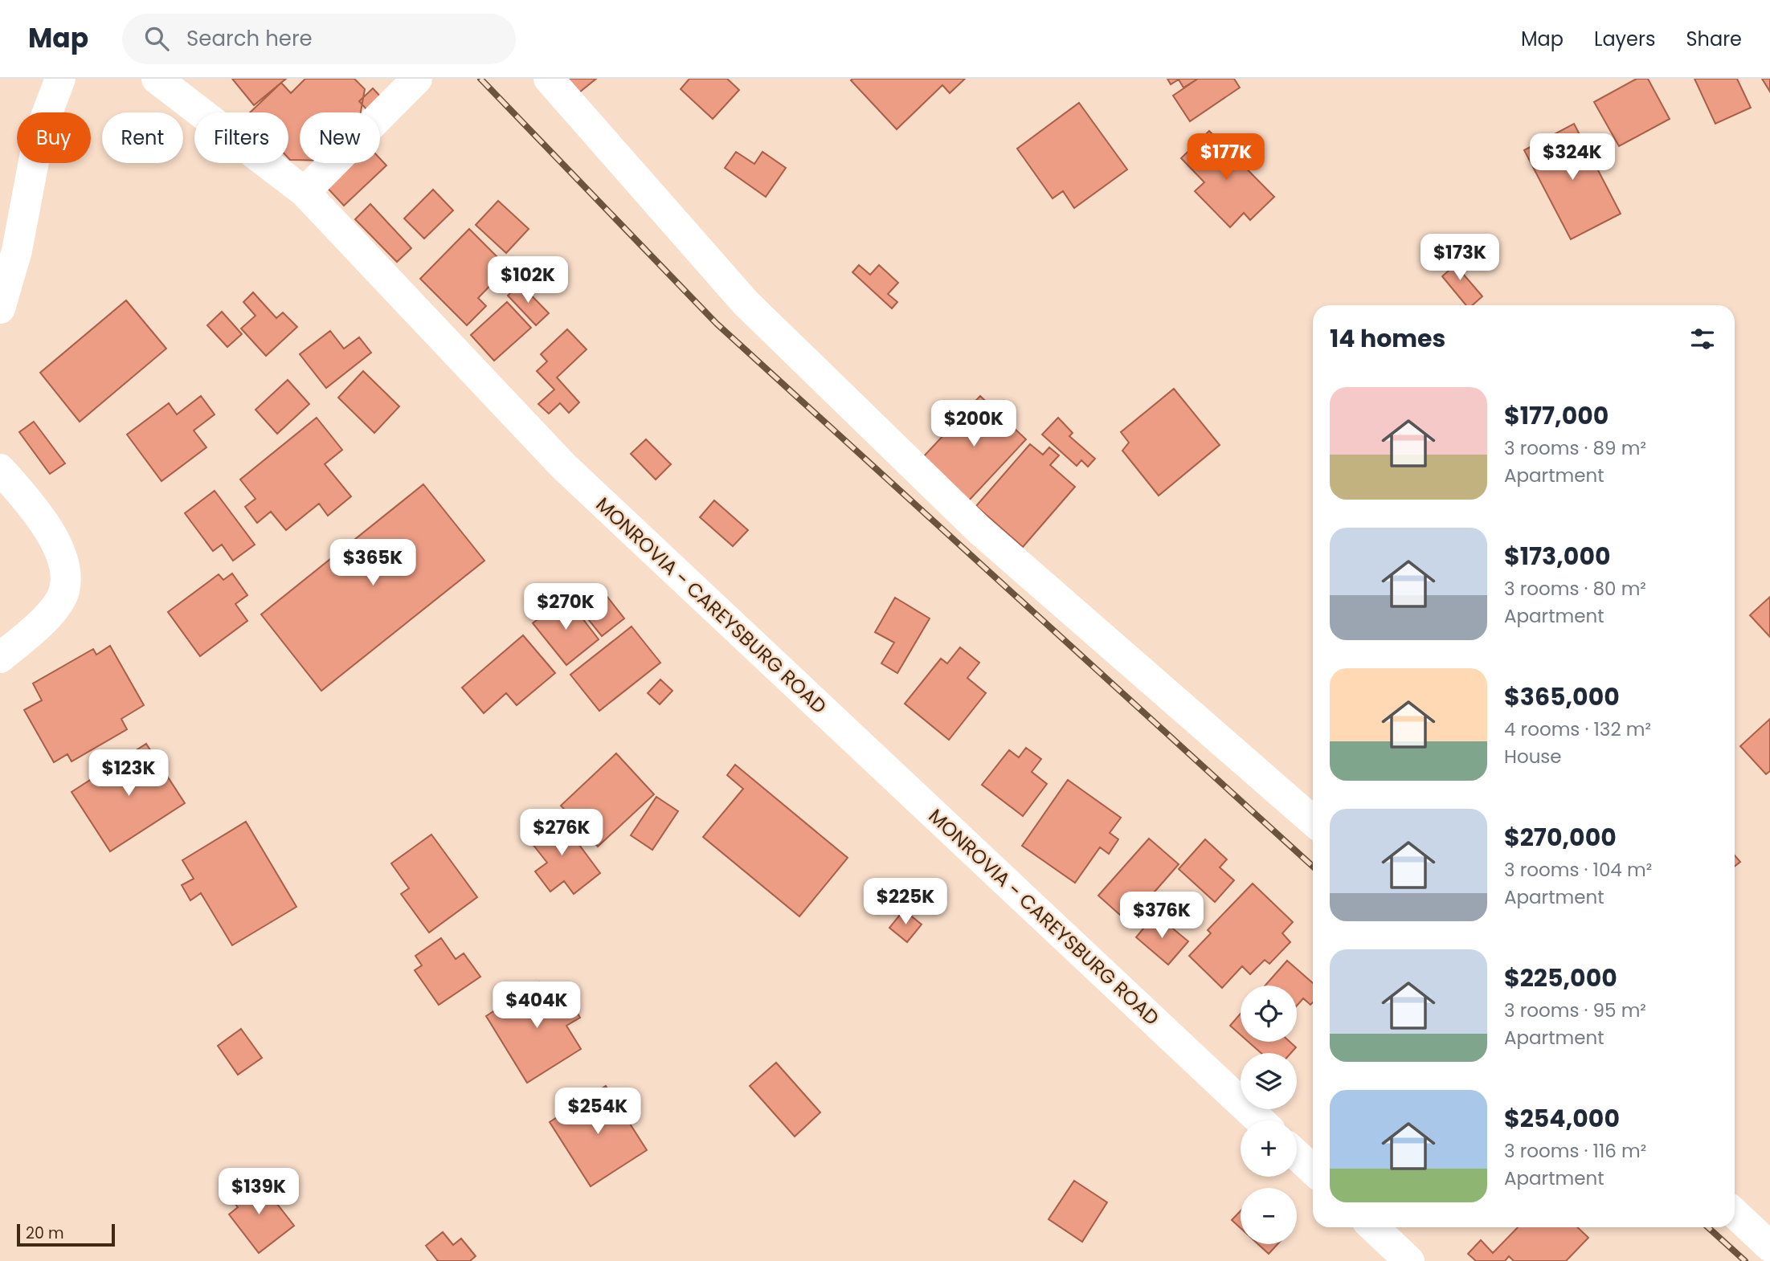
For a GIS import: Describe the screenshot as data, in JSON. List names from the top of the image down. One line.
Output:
{"streets":{"main road":["MONROVIA - CAREYSBURG ROAD"]},"scale_bar":"20 m","page":{"header":"Map","search":"Search here","nav":["Map","Layers","Share"],"chip":["Buy","Rent","Filters","New"],"price":["$177K","$324K","$173K","$102K","$200K","$365K","$270K","$123K","$276K","$225K","$376K","$404K","$254K","$139K"],"heading":"14 homes","list":[{"name":"$177,000","note":"3 rooms · 89 m² · Apartment"},{"name":"$173,000","note":"3 rooms · 80 m² · Apartment"},{"name":"$365,000","note":"4 rooms · 132 m² · House"},{"name":"$270,000","note":"3 rooms · 104 m² · Apartment"},{"name":"$225,000","note":"3 rooms · 95 m² · Apartment"},{"name":"$254,000","note":"3 rooms · 116 m² · Apartment"}],"map_buttons":["+","−"],"scale":"20 m"}}
